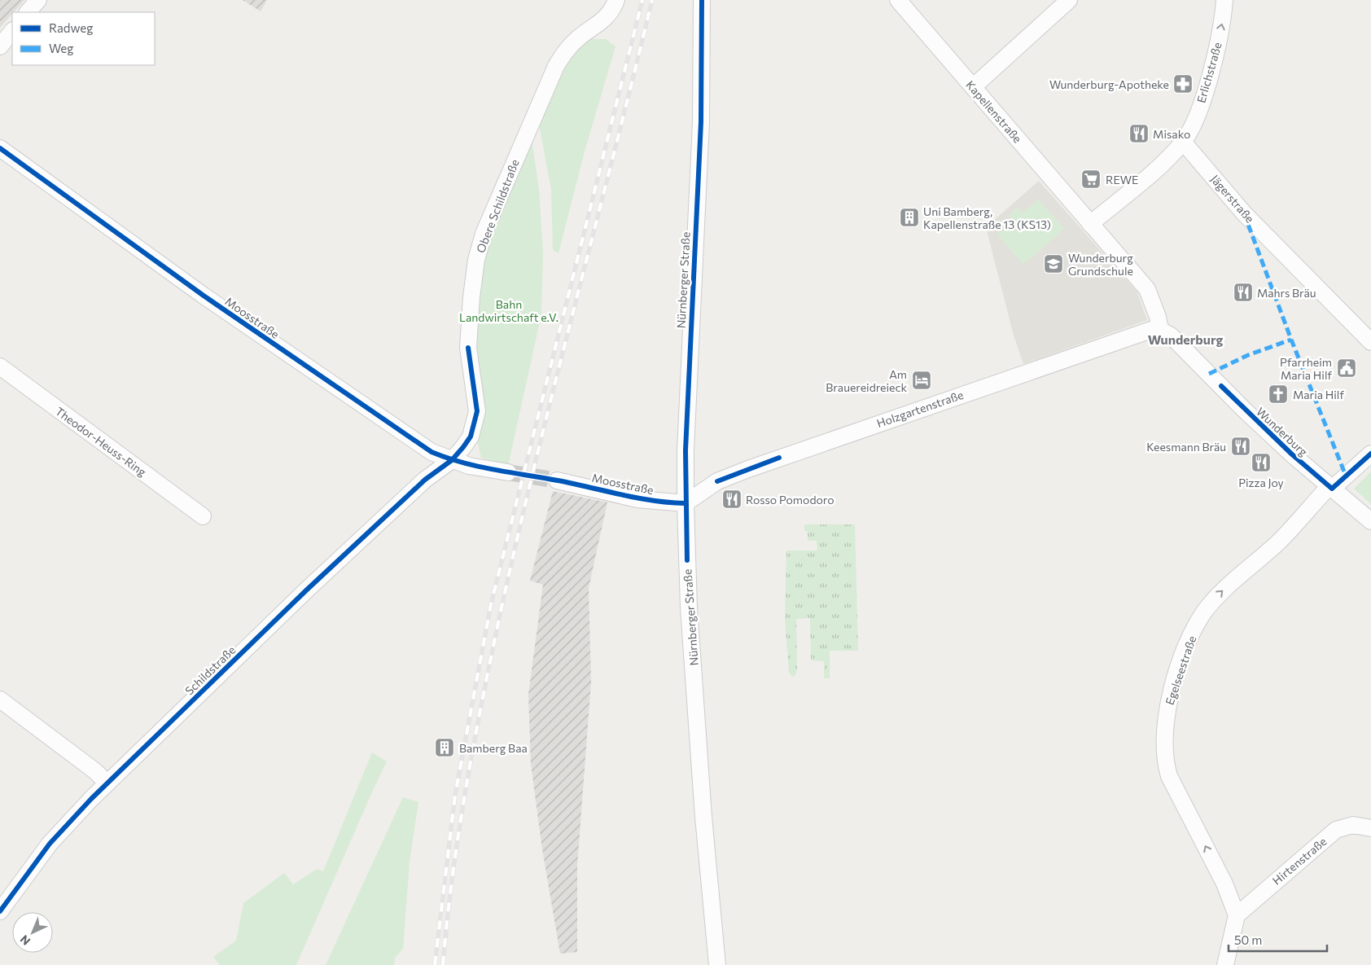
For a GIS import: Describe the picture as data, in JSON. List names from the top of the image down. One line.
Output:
{"streets":{"street":["Erlichstraße","Kapellenstraße","Jägerstraße","Obere Schildstraße","Nürnberger Straße","Moosstraße","Holzgartenstraße","Wunderburg","Theodor-Heuss-Ring","Schildstraße","Egelseestraße","Hirtenstraße"]},"crossings":[["Erlichstraße","Jägerstraße"],["Obere Schildstraße","Moosstraße"],["Obere Schildstraße","Schildstraße"],["Nürnberger Straße","Moosstraße"],["Nürnberger Straße","Holzgartenstraße"],["Moosstraße","Holzgartenstraße"],["Moosstraße","Schildstraße"],["Holzgartenstraße","Wunderburg"],["Wunderburg","Egelseestraße"],["Egelseestraße","Hirtenstraße"]],"one_way":["Erlichstraße","Egelseestraße"],"districts":["Wunderburg"],"parks":["Bahn Landwirtschaft e.V."],"places":{"pharmacy":["Wunderburg-Apotheke"],"restaurant":["Misako","Mahrs Bräu","Keesmann Bräu","Pizza Joy","Rosso Pomodoro"],"supermarket":["REWE"],"building":["Uni Bamberg, Kapellenstraße 13 (KS13)","Bamberg Baa"],"school or university":["Wunderburg Grundschule"],"public building":["Pfarrheim Maria Hilf"],"hotel":["Am Brauereidreieck"],"church":["Maria Hilf"]},"legend":["Radweg","Weg"],"scale_bar":"50 m","north":"bottom left"}
